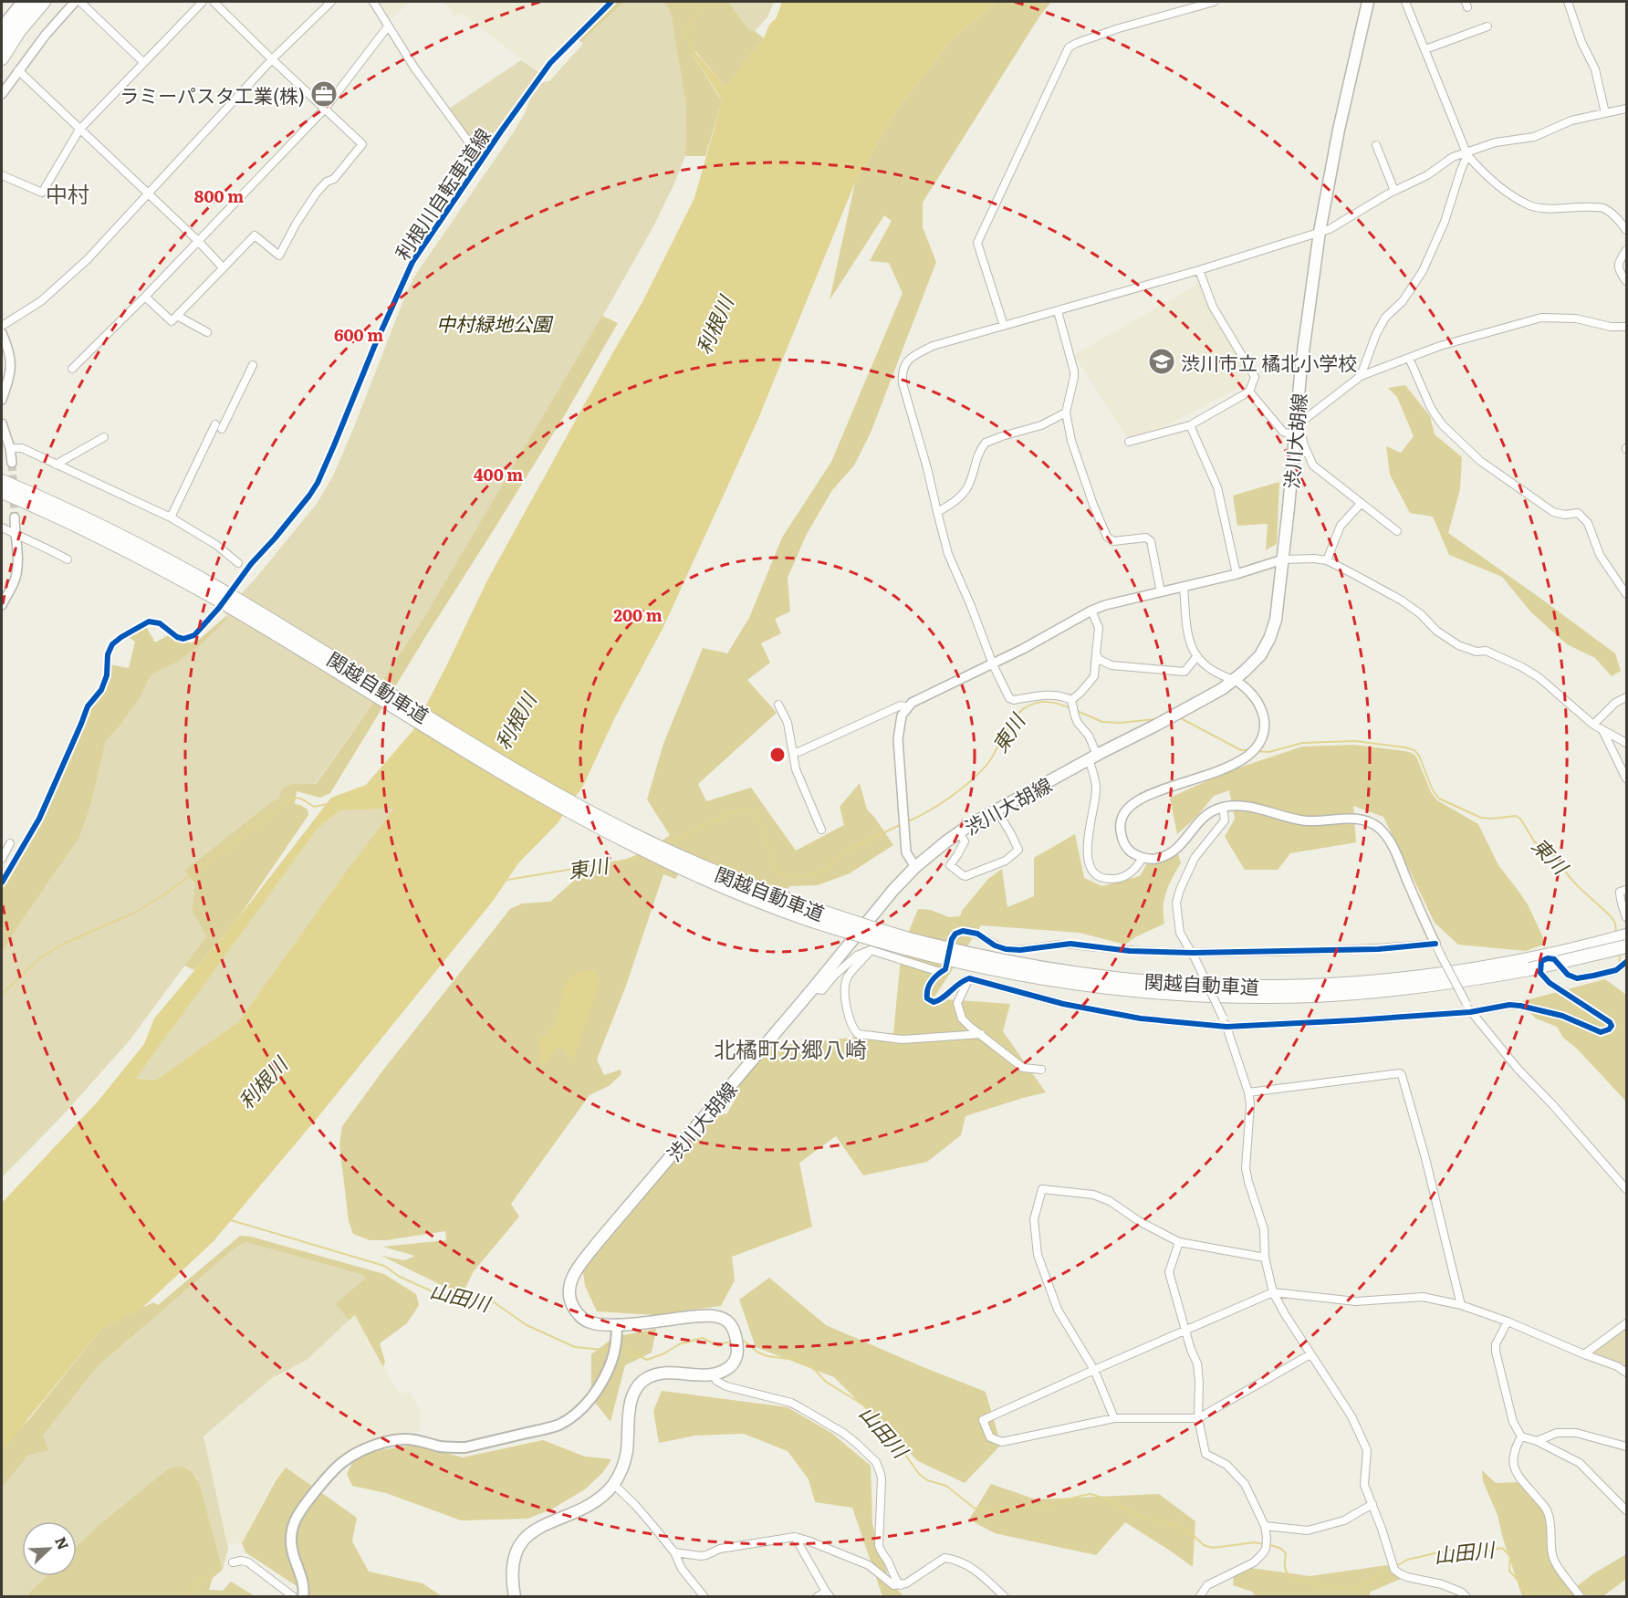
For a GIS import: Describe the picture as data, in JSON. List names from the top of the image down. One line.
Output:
{"streets":{"highway":["関越自動車道"],"main road":["渋川大胡線"],"cycle path":["利根川自転車道線"]},"districts":["中村","北橘町分郷八崎"],"water":["利根川","東川","山田川"],"parks":["中村緑地公園"],"places":{"office":["ラミーパスタ工業(株)"],"school or university":["渋川市立 橘北小学校"]},"north":"top right","rings":["800 m","600 m","400 m","200 m"]}
